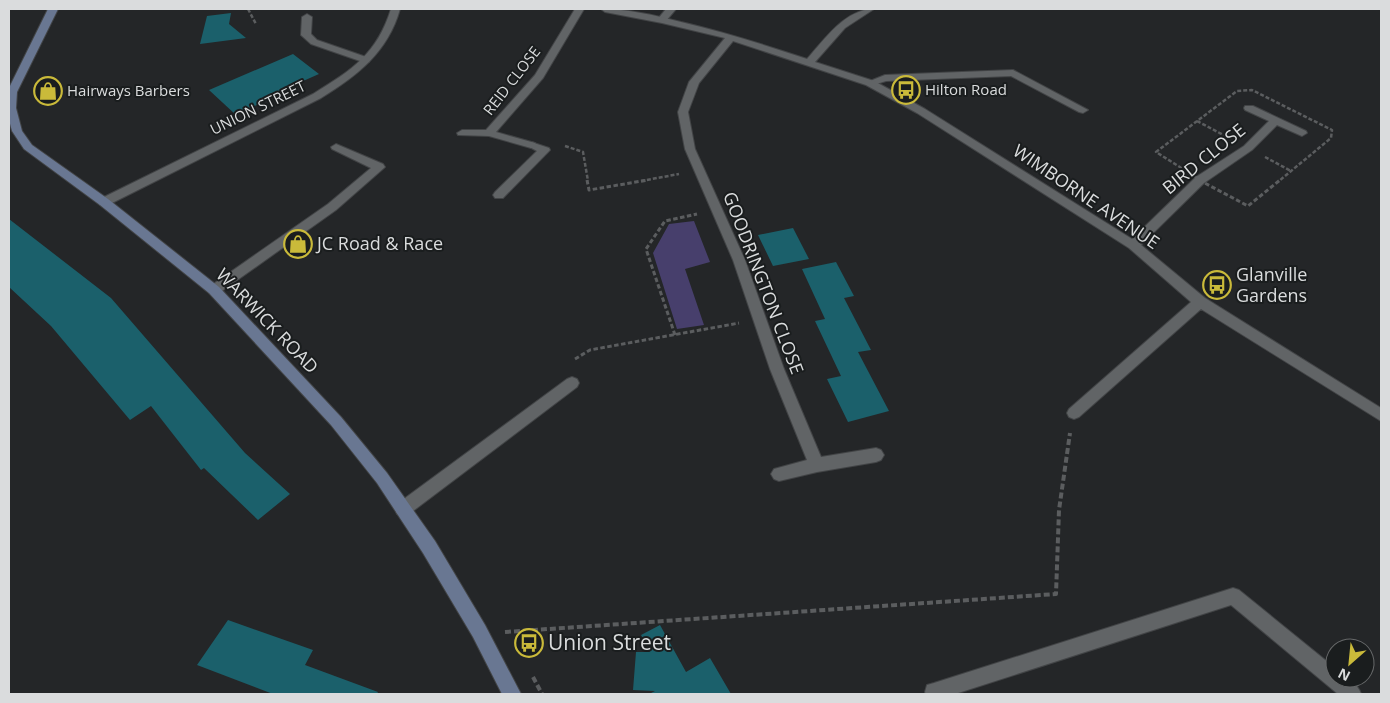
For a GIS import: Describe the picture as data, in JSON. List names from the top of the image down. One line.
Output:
{"streets":{"main road":["WARWICK ROAD"],"street":["REID CLOSE","UNION STREET","BIRD CLOSE","WIMBORNE AVENUE","GOODRINGTON CLOSE"]},"crossings":[["UNION STREET","WARWICK ROAD"],["BIRD CLOSE","WIMBORNE AVENUE"],["WIMBORNE AVENUE","GOODRINGTON CLOSE"]],"places":{"bus stop":["Hilton Road","Glanville Gardens","Union Street"],"shop":["Hairways Barbers","JC Road & Race"]},"north":"bottom left"}
